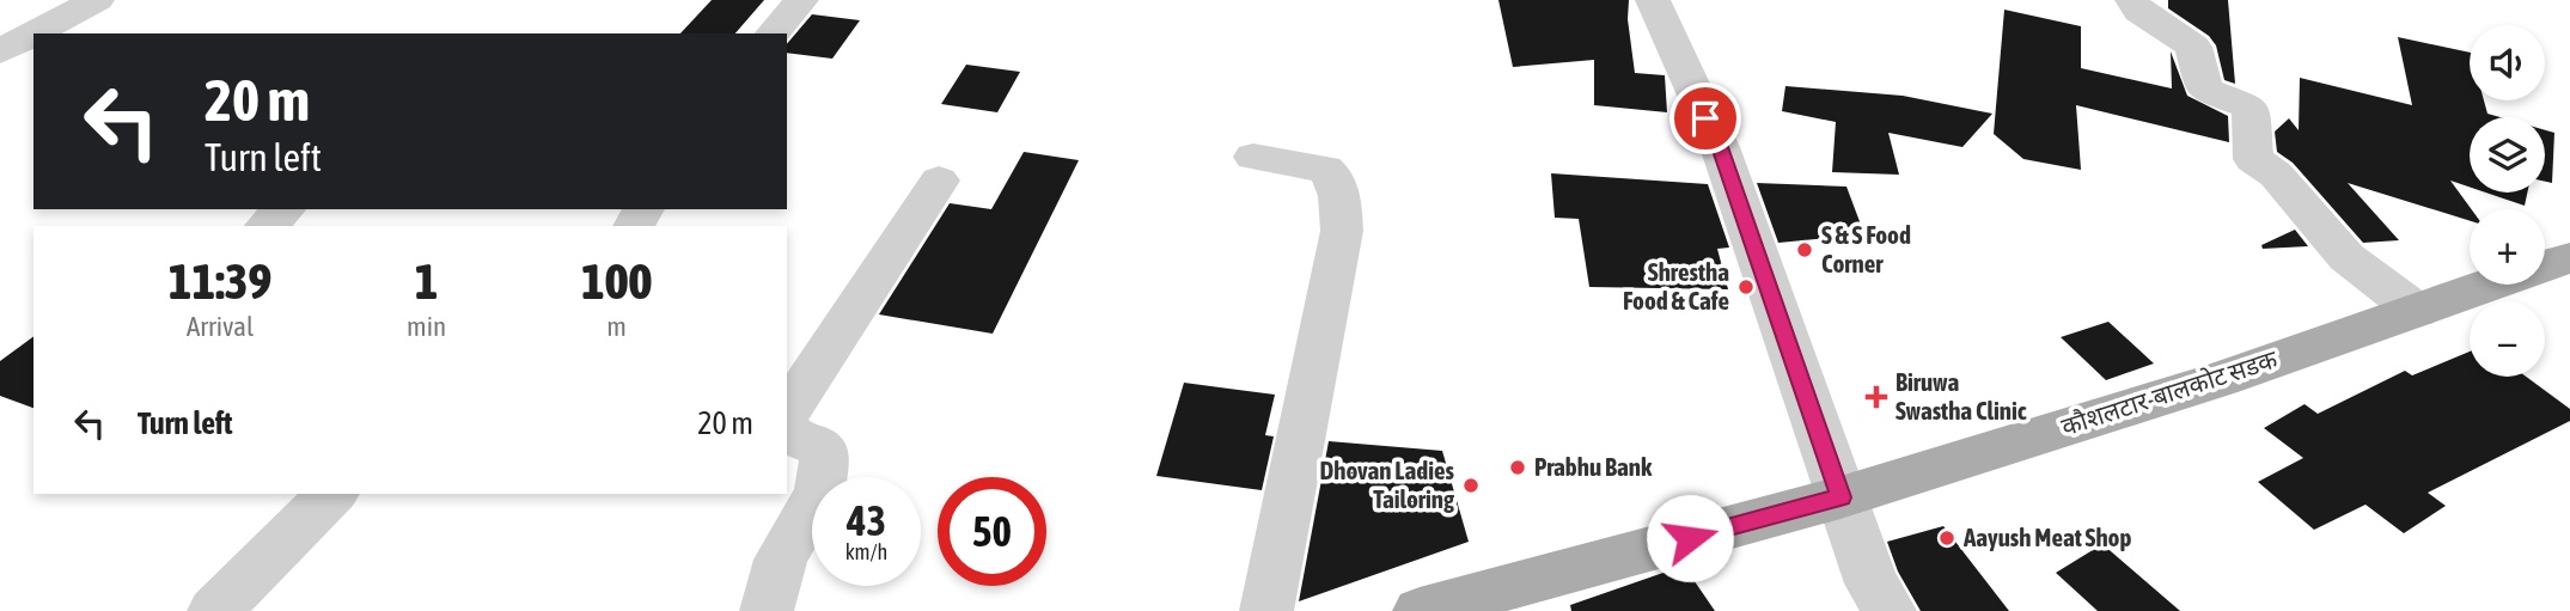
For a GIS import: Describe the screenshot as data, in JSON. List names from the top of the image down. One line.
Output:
{"streets":{"main road":["कौशलटार-बालकोट सडक"]},"places":{"other":["S & S Food Corner","Shrestha Food & Cafe","Prabhu Bank","Dhovan Ladies Tailoring","Aayush Meat Shop"],"health":["Biruwa Swastha Clinic"]},"page":{"map_buttons":["+","−"],"turn":["20 m","Turn left"],"eta":["11:39","Arrival","1","min","100","m"],"list":[{"name":"Turn left","value":"20 m"}],"speed":"43 km/h","limit":"50"}}
